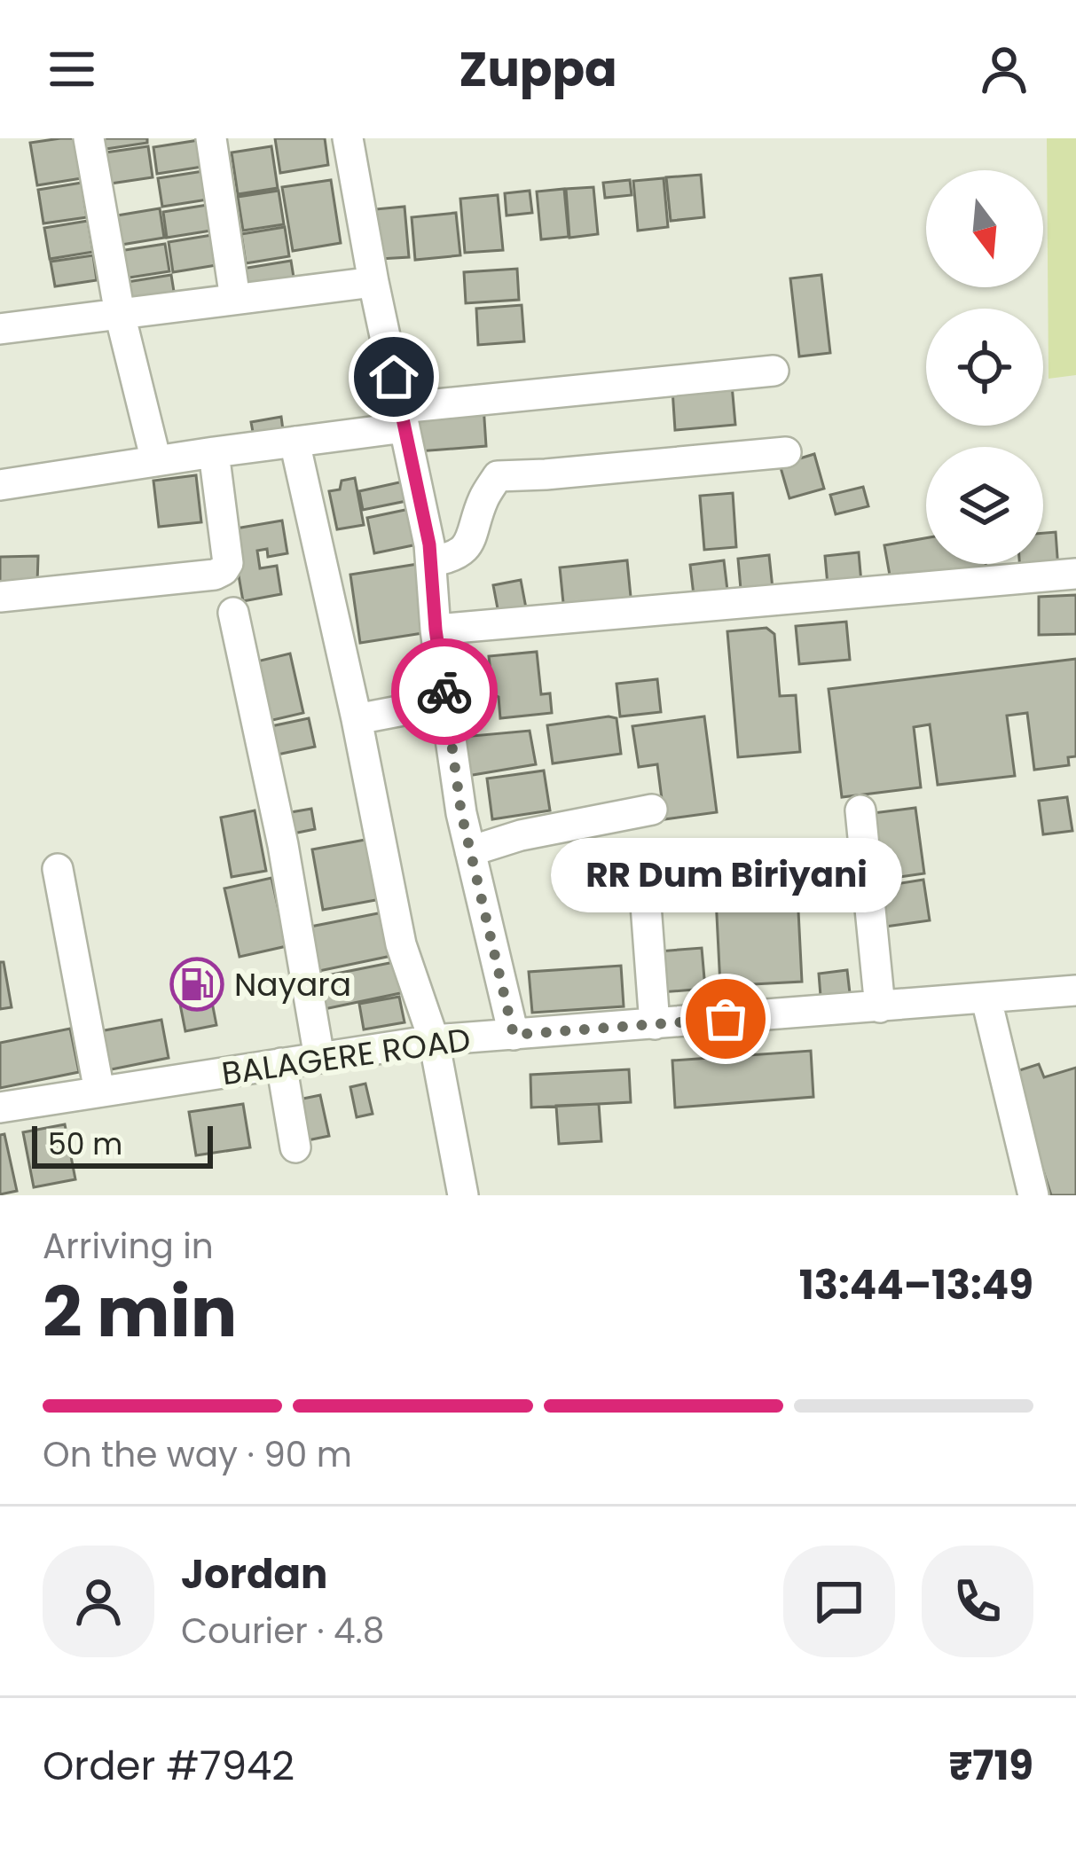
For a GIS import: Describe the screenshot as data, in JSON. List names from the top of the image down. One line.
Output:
{"streets":{"street":["BALAGERE ROAD"]},"places":{"fuel station":["Nayara"],"other":["RR Dum Biriyani"]},"scale_bar":"50 m","north":"bottom","page":{"header":"Zuppa","bubble":"RR Dum Biriyani","scale":"50 m","heading":["2 min","Arriving in","13:44–13:49"],"panel":["Jordan","Courier · 4.8","Order #7942","₹719"],"bar":"On the way · 90 m"}}
